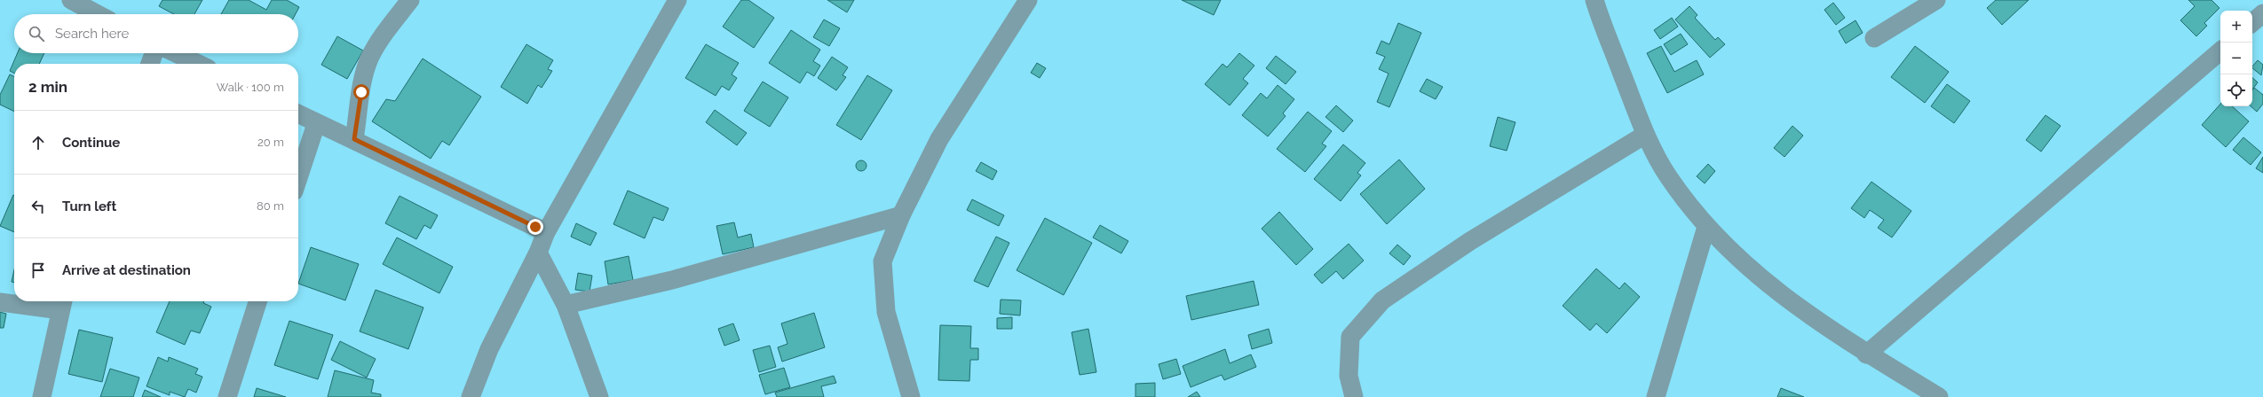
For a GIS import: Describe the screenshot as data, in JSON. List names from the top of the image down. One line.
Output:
{"page":{"map_buttons":["+","−"],"search":"Search here","heading":["2 min","Walk · 100 m"],"list":[["Continue","20 m"],["Turn left","80 m"],"Arrive at destination"]}}
